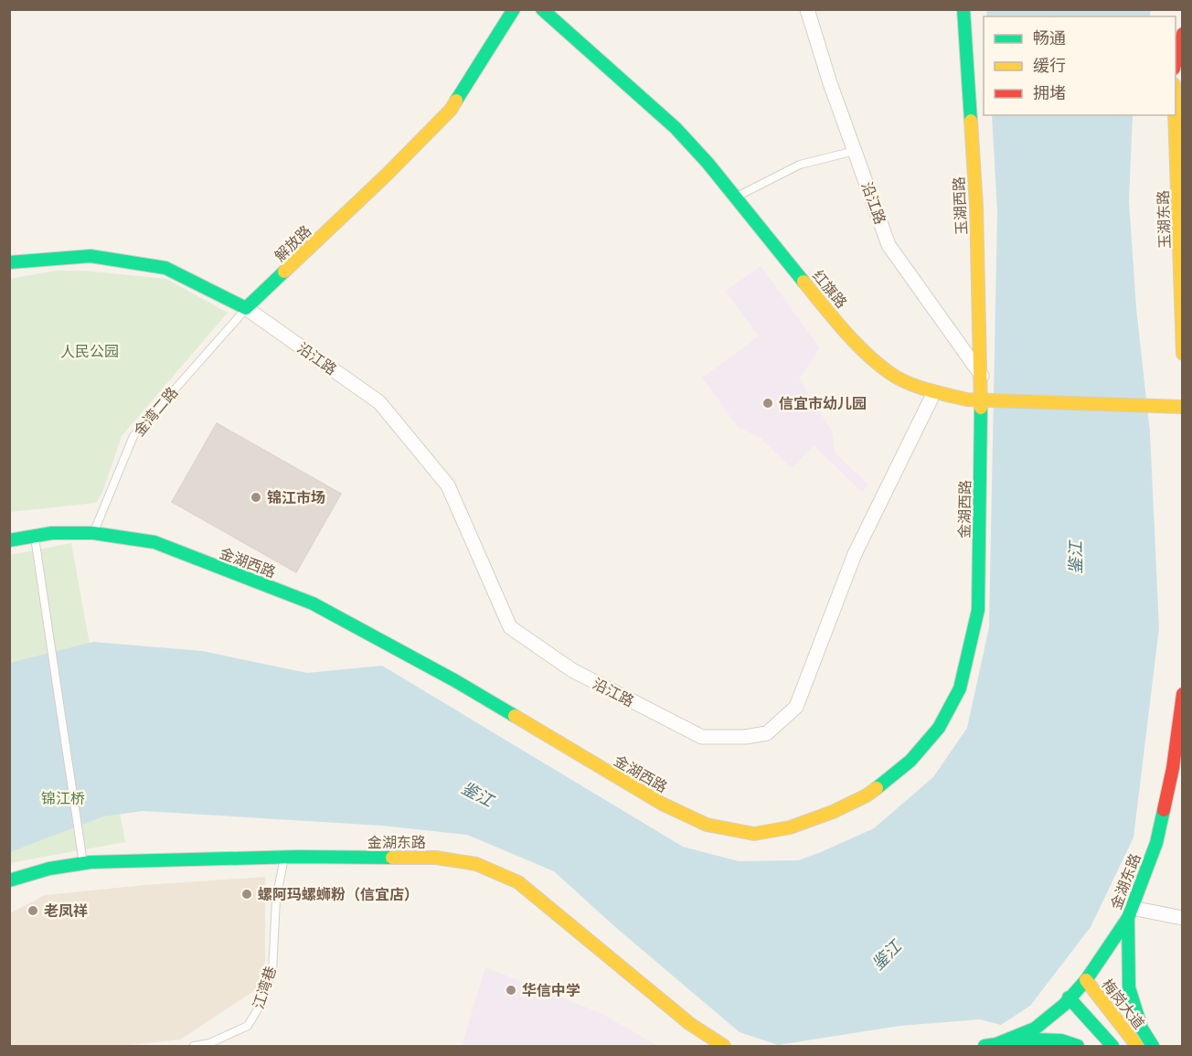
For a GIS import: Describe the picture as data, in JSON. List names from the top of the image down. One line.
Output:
{"streets":{"main road":["玉湖西路","玉湖东路","解放路","红旗路","金湖西路","金湖东路","梅岗大道"],"street":["沿江路"],"lane":["金湾二路","江湾巷"]},"crossings":[["沿江路","玉湖西路"],["沿江路","解放路"],["沿江路","红旗路"],["沿江路","金湾二路"],["玉湖西路","红旗路"],["玉湖西路","金湖西路"],["解放路","金湾二路"],["红旗路","金湖西路"],["金湾二路","金湖西路"],["金湖东路","江湾巷"],["金湖东路","梅岗大道"]],"water":["鉴江"],"parks":["人民公园","锦江桥"],"places":["信宜市幼儿园","锦江市场","螺阿玛螺蛳粉（信宜店）","老凤祥","华信中学"],"legend":["畅通","缓行","拥堵"]}
